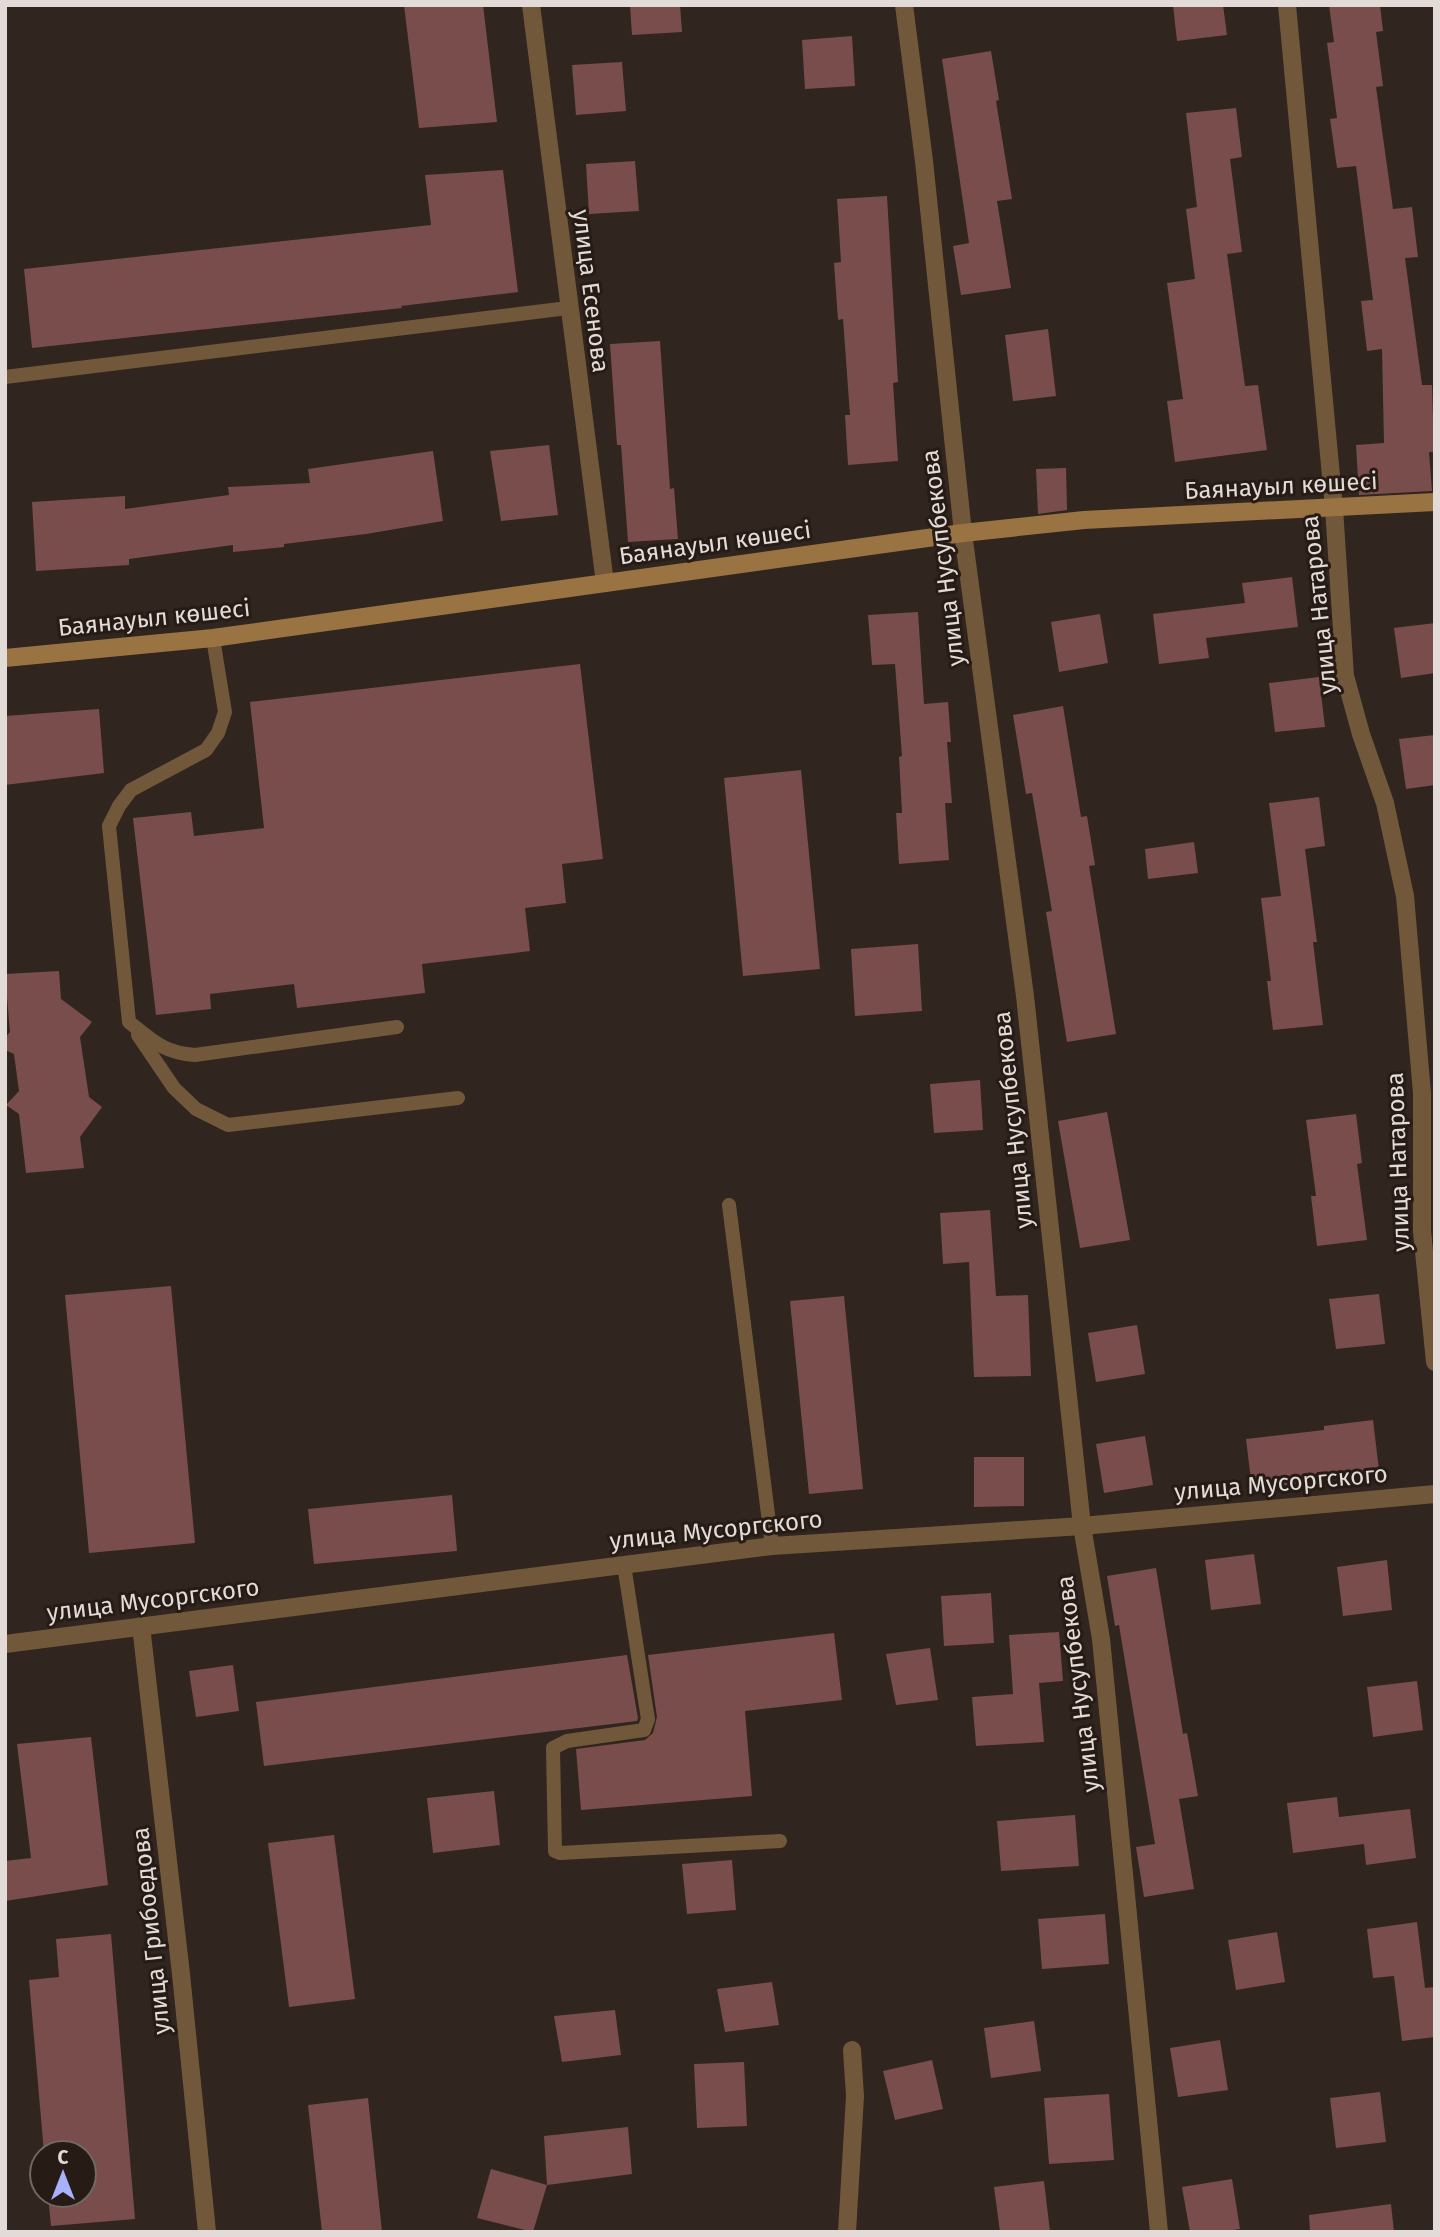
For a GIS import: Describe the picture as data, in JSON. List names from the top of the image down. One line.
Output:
{"streets":{"main road":["Баянауыл көшесі"],"street":["улица Есенова","улица Нусупбекова","улица Натарова","улица Мусоргского","улица Грибоедова"]},"crossings":[["улица Есенова","Баянауыл көшесі"],["Баянауыл көшесі","улица Нусупбекова"],["Баянауыл көшесі","улица Натарова"],["улица Нусупбекова","улица Мусоргского"],["улица Мусоргского","улица Грибоедова"]],"north":"top"}
